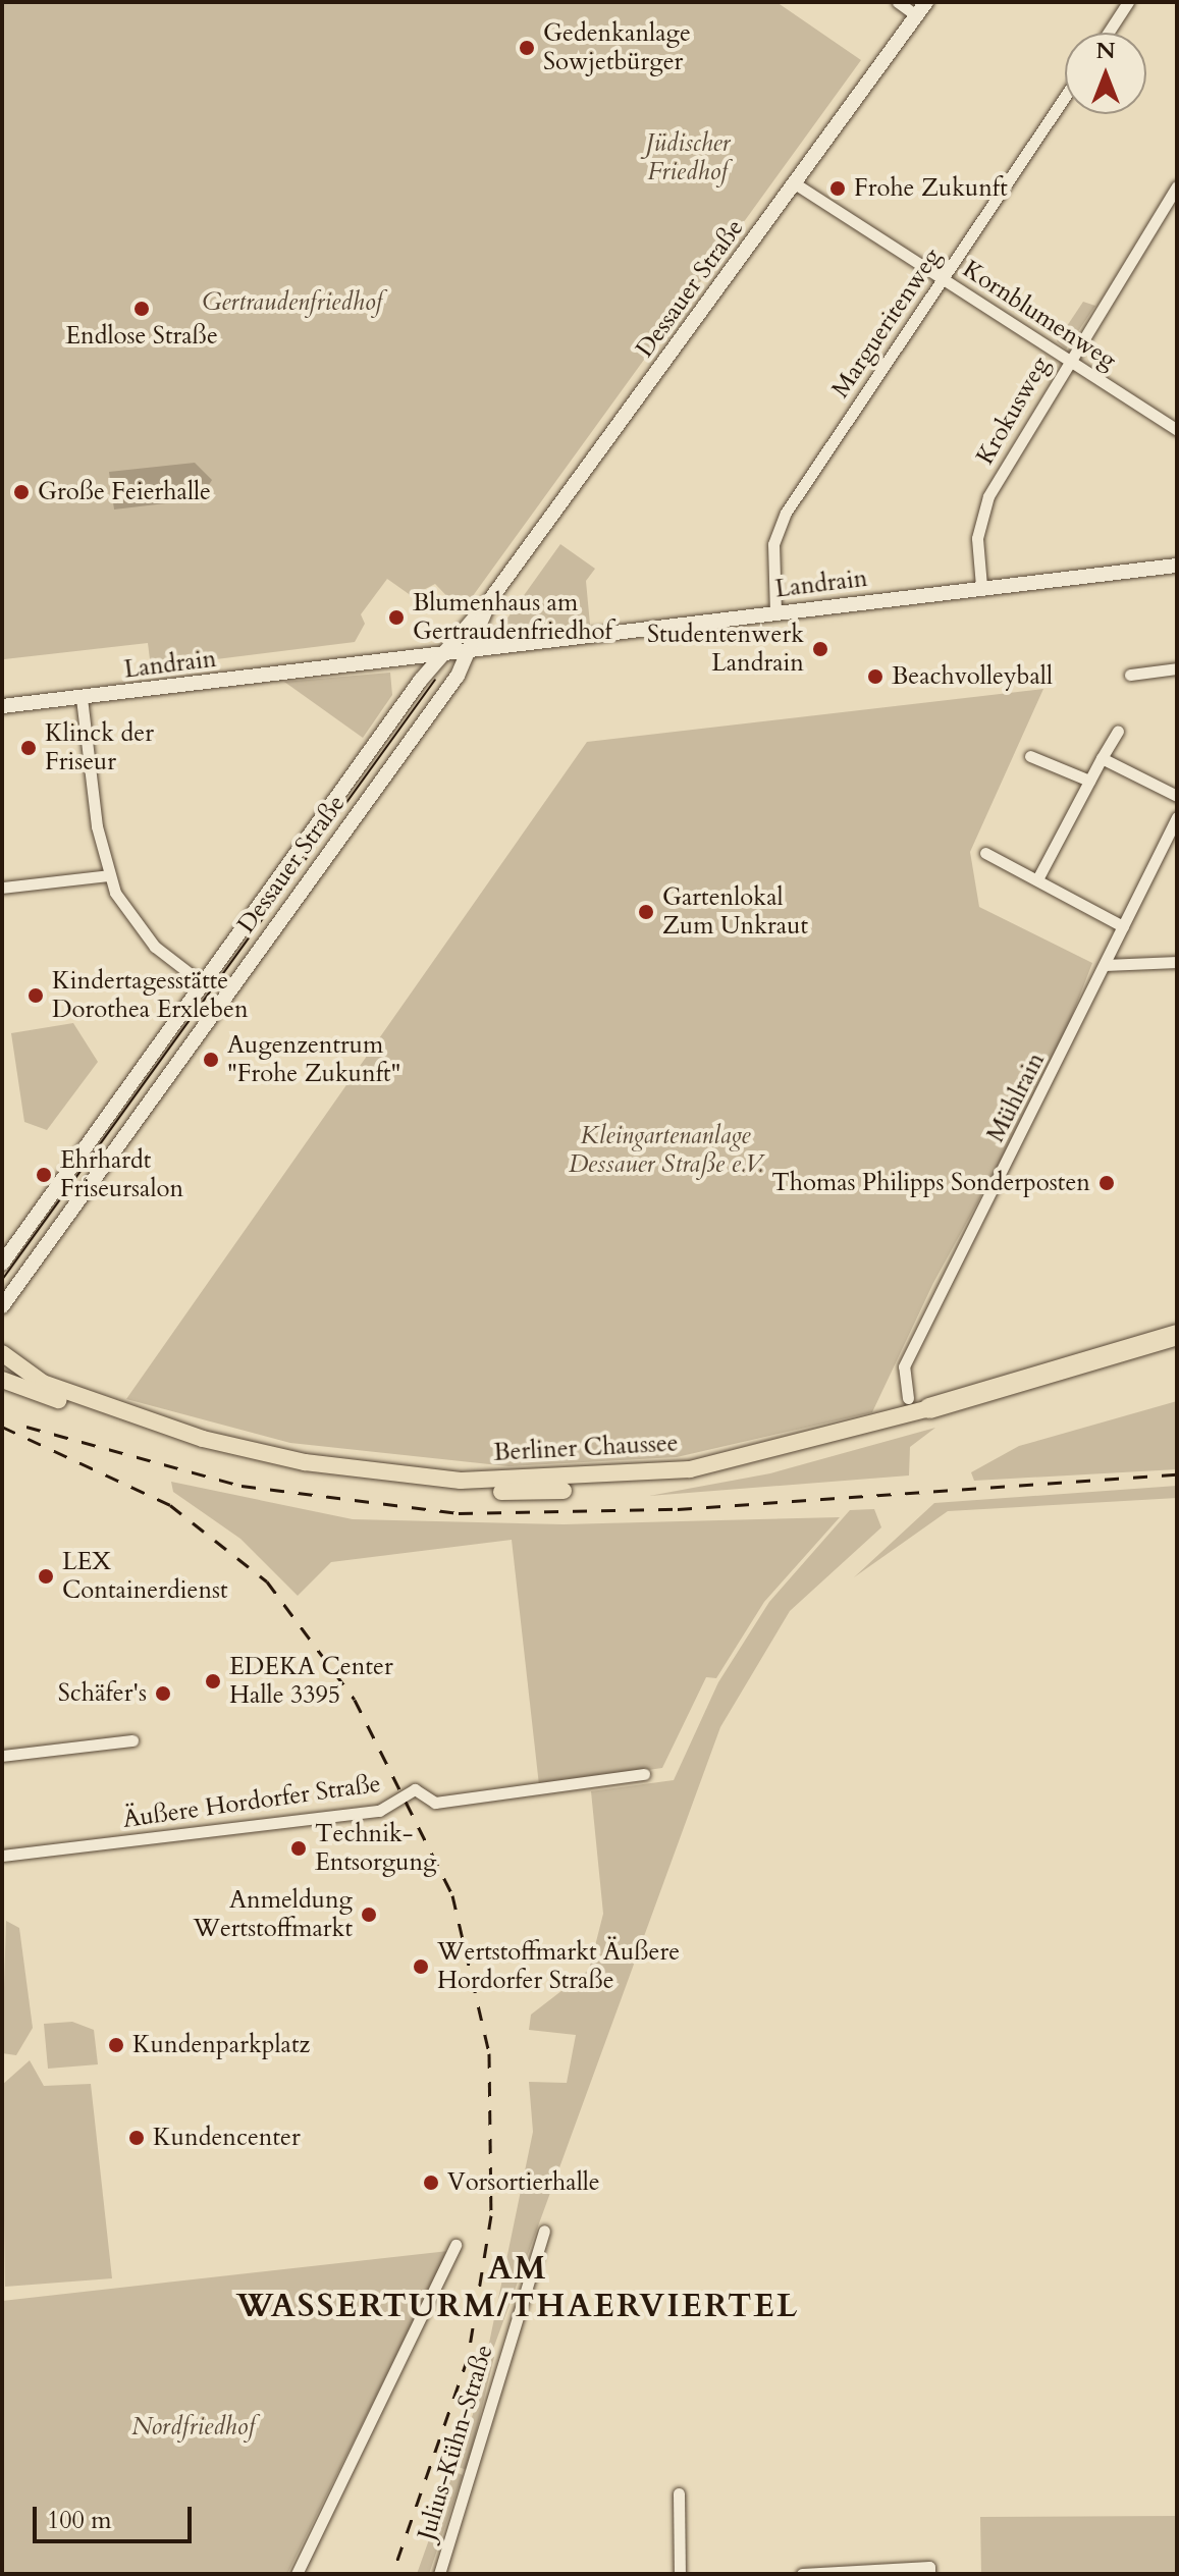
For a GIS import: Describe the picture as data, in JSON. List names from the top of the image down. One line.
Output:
{"streets":{"highway":["Berliner Chaussee"],"main road":["Dessauer Straße","Landrain"],"street":["Kornblumenweg","Margueritenweg","Krokusweg","Mühlrain","Äußere Hordorfer Straße","Julius-Kühn-Straße"]},"crossings":[["Dessauer Straße","Kornblumenweg"],["Dessauer Straße","Landrain"],["Kornblumenweg","Margueritenweg"],["Kornblumenweg","Krokusweg"],["Margueritenweg","Landrain"],["Krokusweg","Landrain"]],"districts":["AM WASSERTURM/THAERVIERTEL"],"parks":["Jüdischer Friedhof","Gertraudenfriedhof","Kleingartenanlage Dessauer Straße e.V.","Nordfriedhof"],"places":["Gedenkanlage Sowjetbürger","Frohe Zukunft","Endlose Straße","Große Feierhalle","Blumenhaus am Gertraudenfriedhof","Studentenwerk Landrain","Beachvolleyball","Klinck der Friseur","Gartenlokal Zum Unkraut","Kindertagesstätte Dorothea Erxleben","Augenzentrum \"Frohe Zukunft\"","Ehrhardt Friseursalon","Thomas Philipps Sonderposten","LEX Containerdienst","EDEKA Center Halle 3395","Schäfer's","Technik- Entsorgung","Anmeldung Wertstoffmarkt","Wertstoffmarkt Äußere Hordorfer Straße","Kundenparkplatz","Kundencenter","Vorsortierhalle"],"scale_bar":"100 m","north":"top"}
